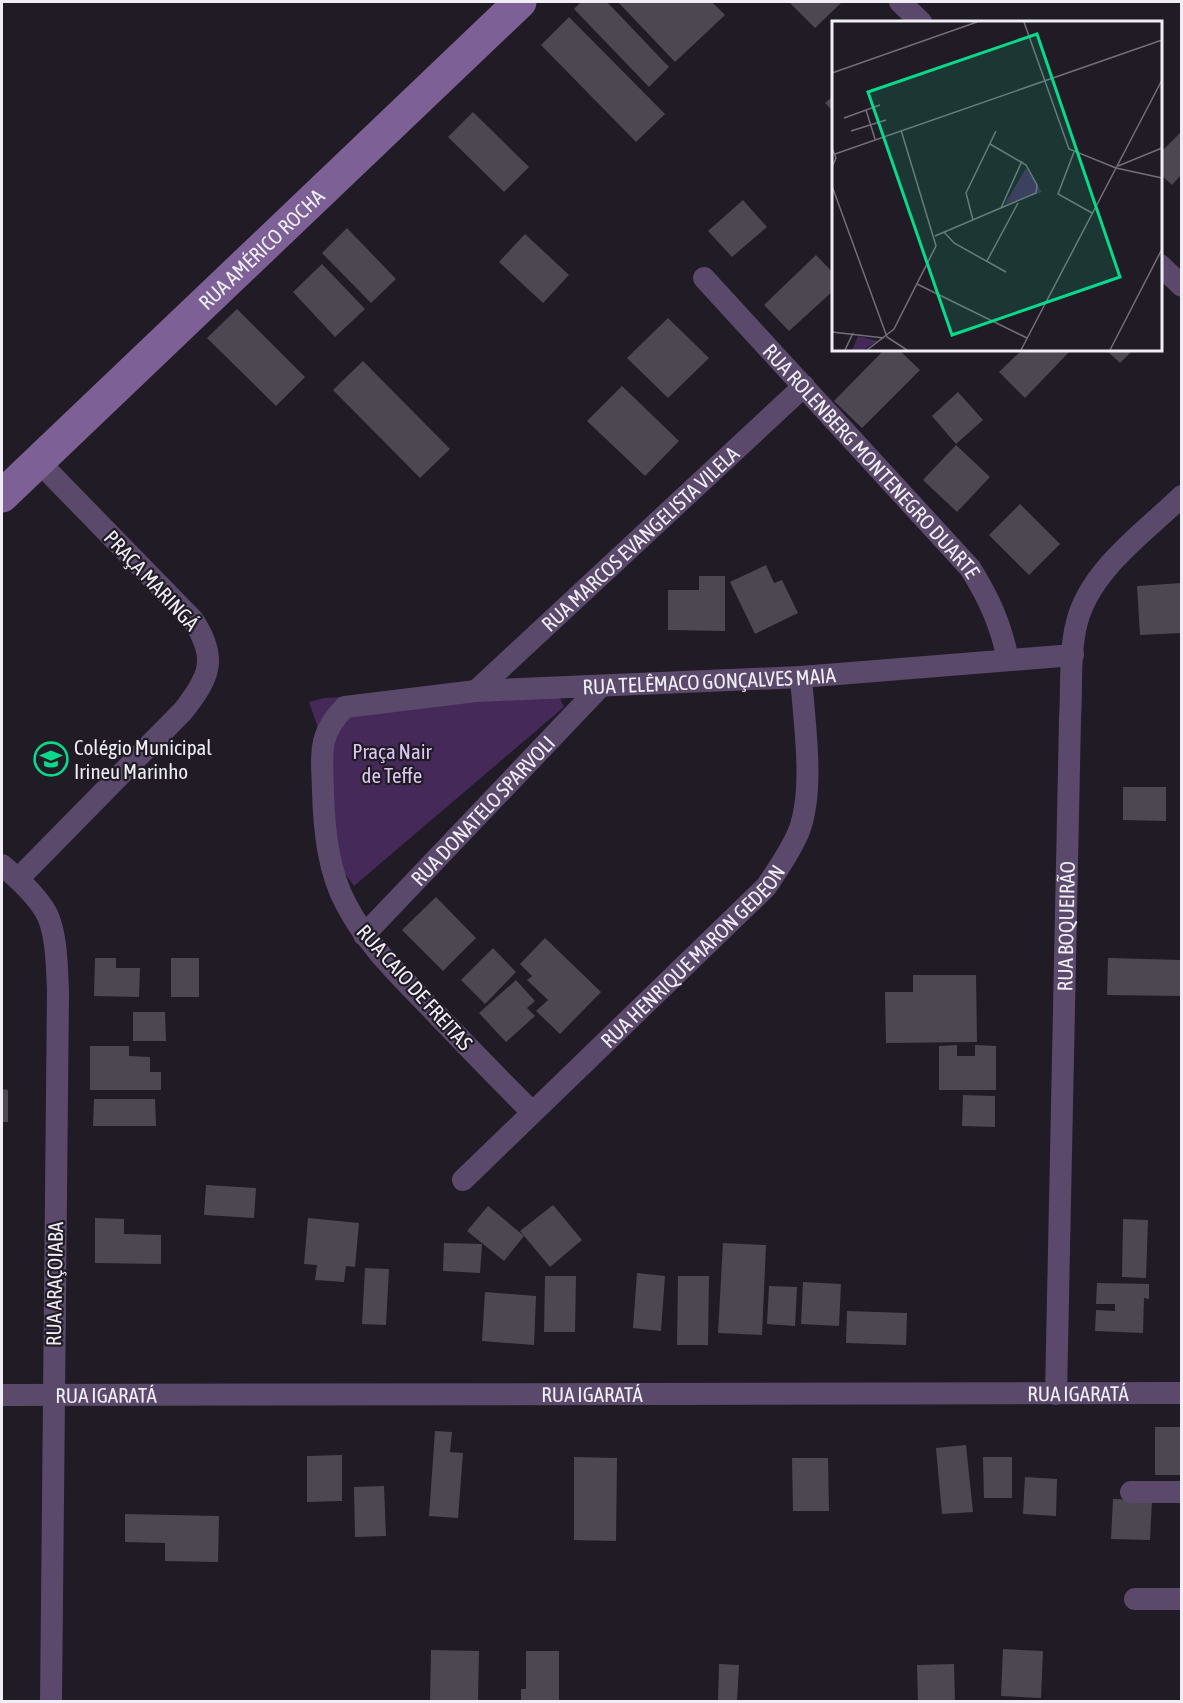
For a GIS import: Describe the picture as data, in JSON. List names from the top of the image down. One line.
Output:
{"streets":{"street":["RUA AMÉRICO ROCHA","RUA ROLENBERG MONTENEGRO DUARTE","RUA MARCOS EVANGELISTA VILELA","PRAÇA MARINGÁ","RUA TELÊMACO GONÇALVES MAIA","RUA DONATELO SPARVOLI","RUA BOQUEIRÃO","RUA HENRIQUE MARON GEDEON","RUA CAIO DE FREITAS","RUA ARAÇOIABA","RUA IGARATÁ"]},"crossings":[["RUA AMÉRICO ROCHA","PRAÇA MARINGÁ"],["RUA ROLENBERG MONTENEGRO DUARTE","RUA MARCOS EVANGELISTA VILELA"],["RUA ROLENBERG MONTENEGRO DUARTE","RUA TELÊMACO GONÇALVES MAIA"],["RUA MARCOS EVANGELISTA VILELA","RUA TELÊMACO GONÇALVES MAIA"],["PRAÇA MARINGÁ","RUA ARAÇOIABA"],["RUA TELÊMACO GONÇALVES MAIA","RUA DONATELO SPARVOLI"],["RUA TELÊMACO GONÇALVES MAIA","RUA BOQUEIRÃO"],["RUA TELÊMACO GONÇALVES MAIA","RUA HENRIQUE MARON GEDEON"],["RUA TELÊMACO GONÇALVES MAIA","RUA CAIO DE FREITAS"],["RUA DONATELO SPARVOLI","RUA CAIO DE FREITAS"],["RUA BOQUEIRÃO","RUA IGARATÁ"],["RUA HENRIQUE MARON GEDEON","RUA CAIO DE FREITAS"],["RUA ARAÇOIABA","RUA IGARATÁ"]],"parks":["Praça Nair de Teffe"],"places":{"school or university":["Colégio Municipal Irineu Marinho"]}}
